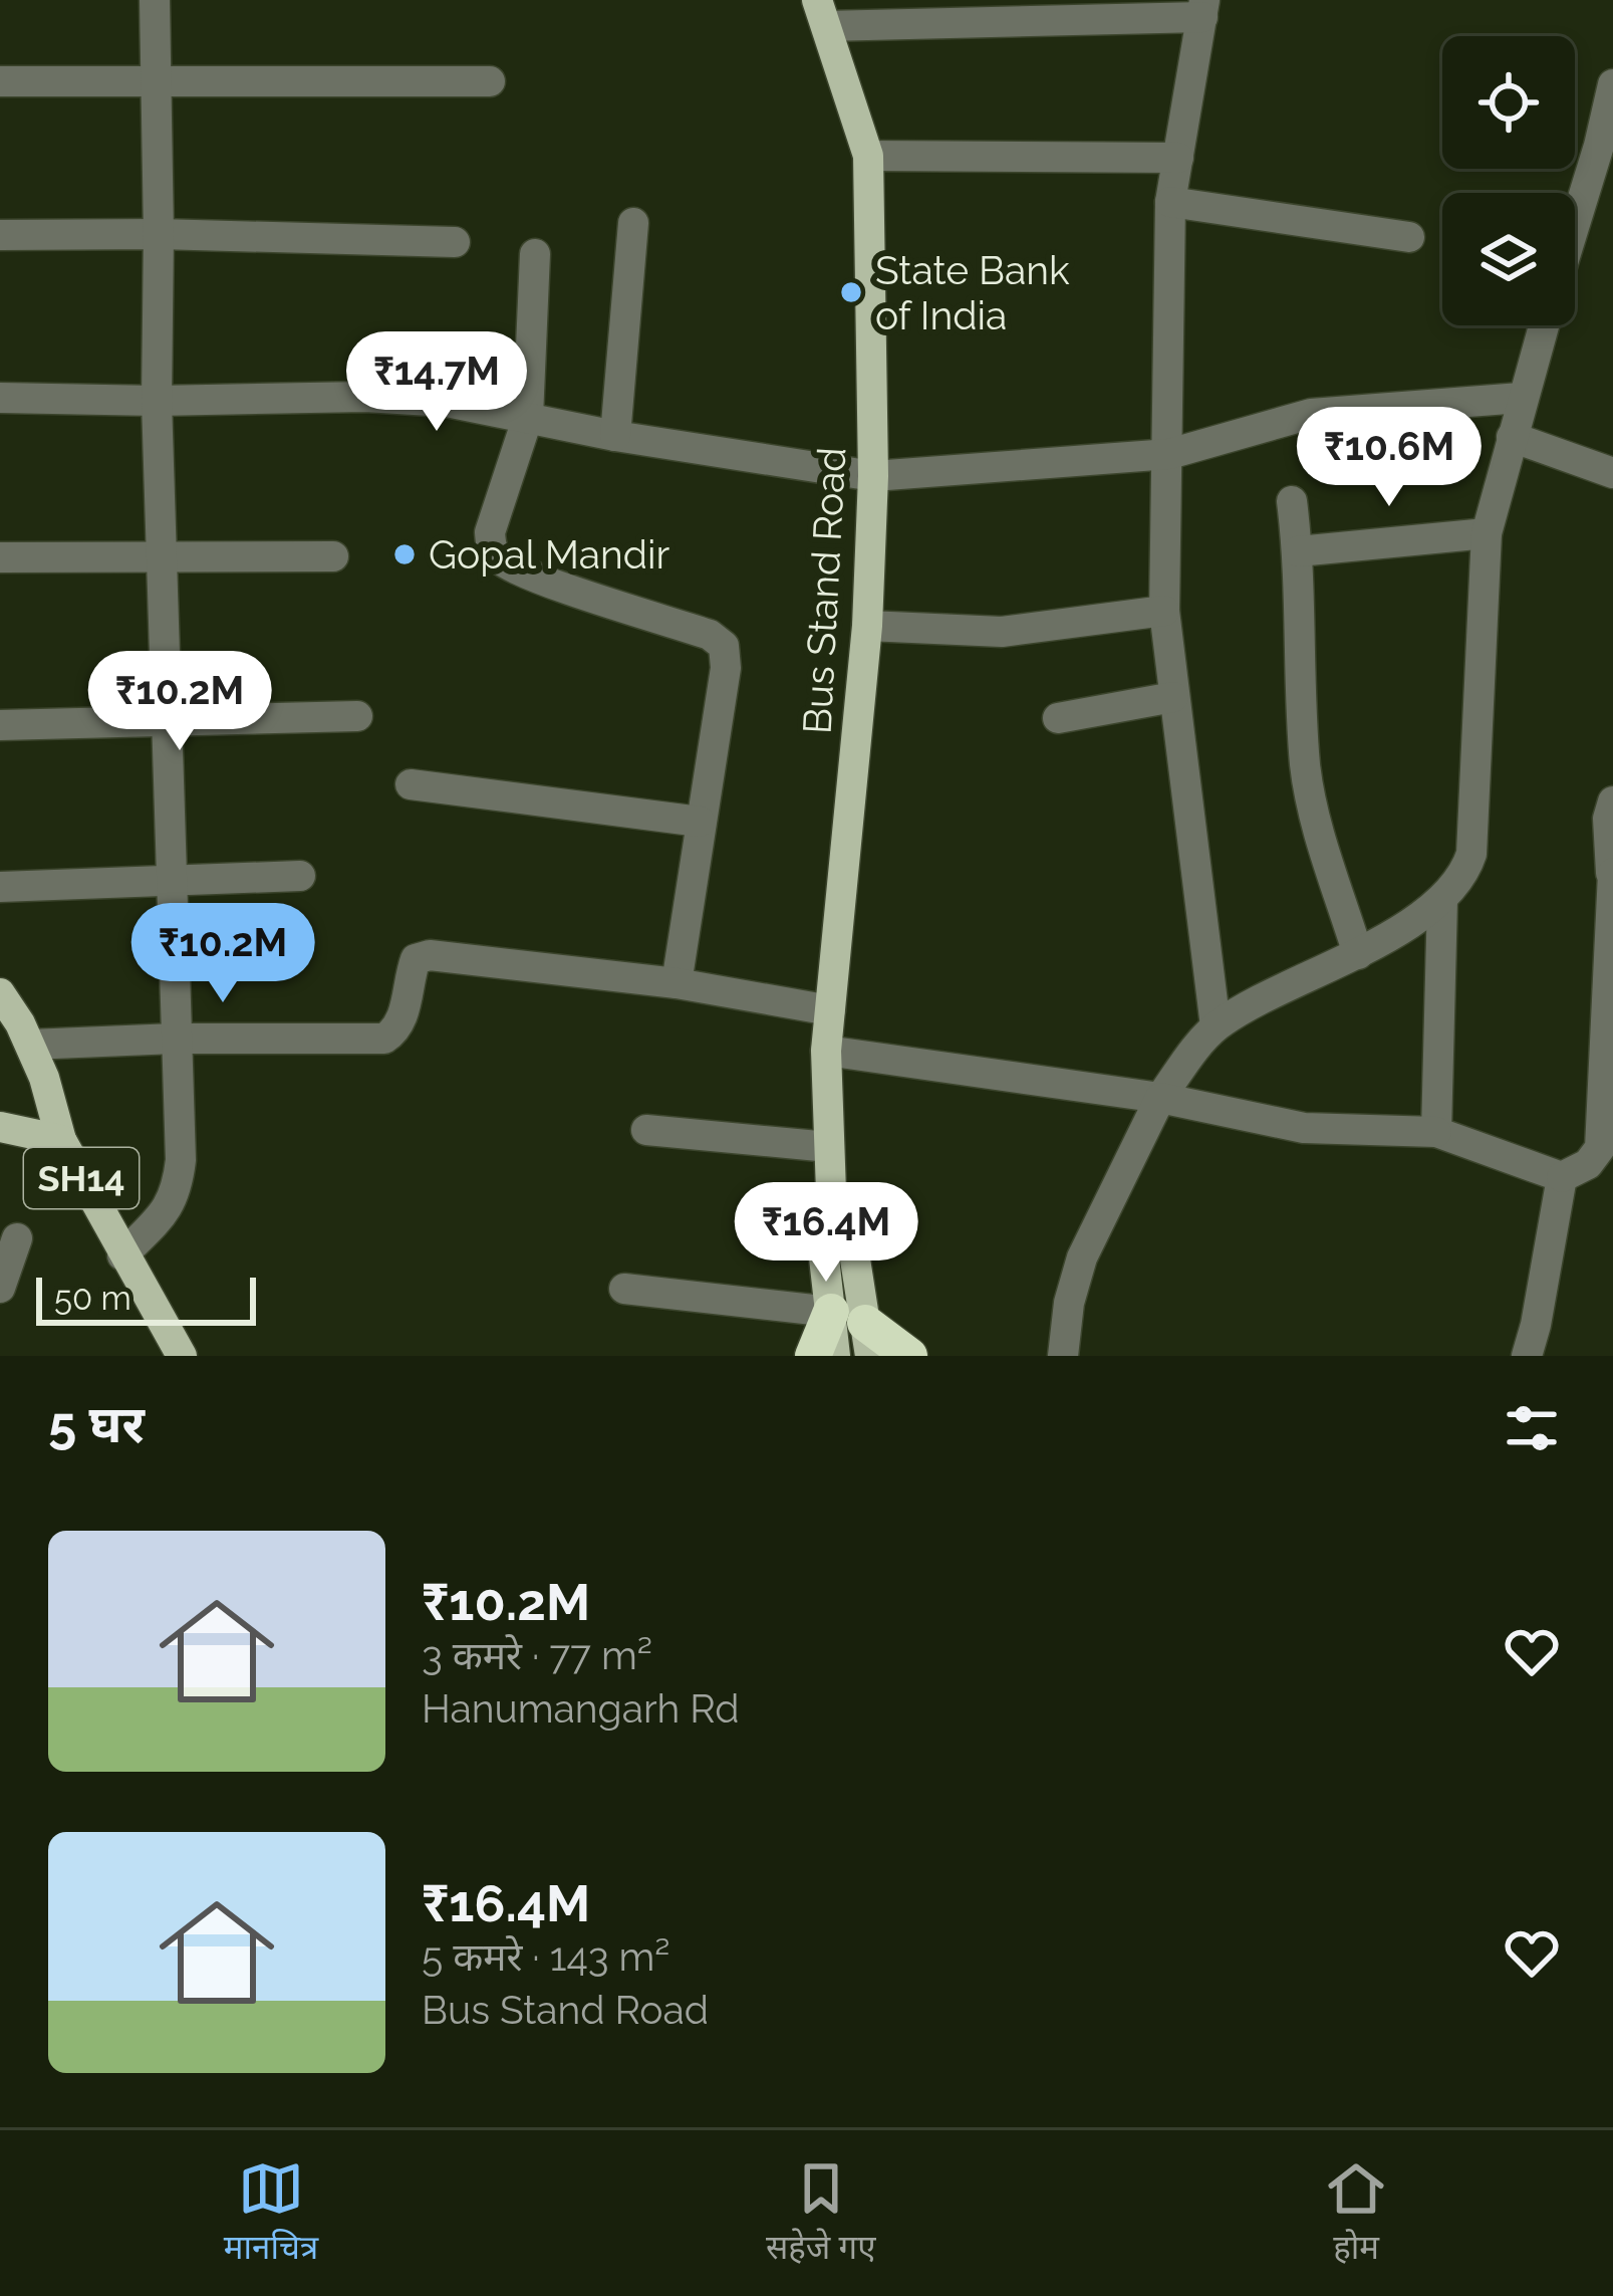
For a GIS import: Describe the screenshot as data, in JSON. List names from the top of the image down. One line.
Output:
{"streets":{"main road":["Bus Stand Road","SH14"]},"places":["State Bank of India","Gopal Mandir"],"scale_bar":"50 m","page":{"price":["₹14.7M","₹10.6M","₹10.2M","₹10.2M","₹16.4M"],"scale":"50 m","heading":"5 घर","list":[{"name":"₹10.2M","note":"3 कमरे · 77 m² · Hanumangarh Rd"},{"name":"₹16.4M","note":"5 कमरे · 143 m² · Bus Stand Road"}],"tabs":["मानचित्र","सहेजे गए","होम"]}}
